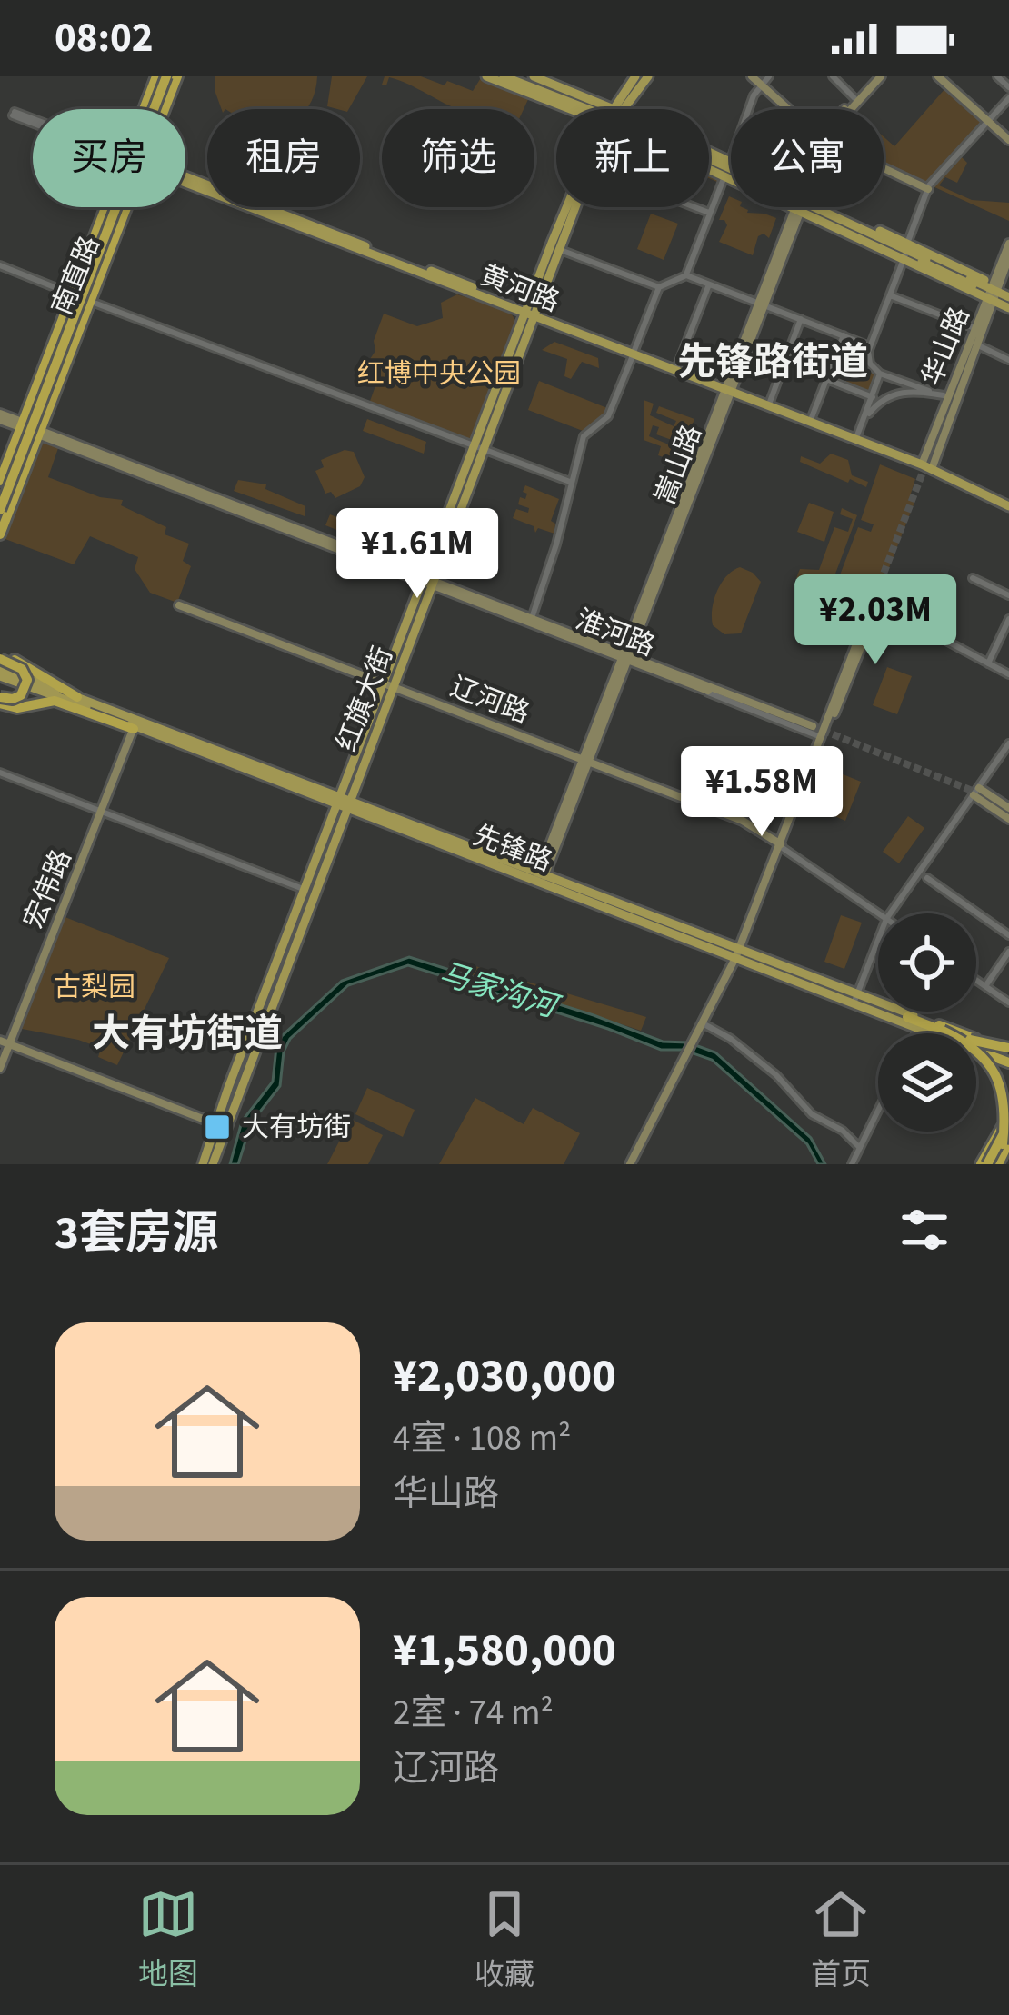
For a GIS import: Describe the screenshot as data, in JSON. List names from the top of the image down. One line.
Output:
{"streets":{"highway":["南直路","先锋路"],"main road":["黄河路","华山路","嵩山路","淮河路","红旗大街","辽河路","宏伟路"]},"crossings":[["南直路","淮河路"],["黄河路","华山路"],["黄河路","嵩山路"],["黄河路","红旗大街"],["嵩山路","淮河路"],["嵩山路","辽河路"],["嵩山路","先锋路"],["淮河路","红旗大街"],["红旗大街","辽河路"],["红旗大街","先锋路"],["先锋路","宏伟路"]],"districts":["先锋路街道","大有坊街道"],"water":["马家沟河"],"parks":["红博中央公园","古梨园"],"places":{"transit":["大有坊街"]},"page":{"status":"08:02","chip":["买房","租房","筛选","新上","公寓"],"price":["¥1.61M","¥2.03M","¥1.58M"],"heading":"3套房源","list":[{"name":"¥2,030,000","note":"4室 · 108 m² · 华山路"},{"name":"¥1,580,000","note":"2室 · 74 m² · 辽河路"}],"tabs":["地图","收藏","首页"]}}
